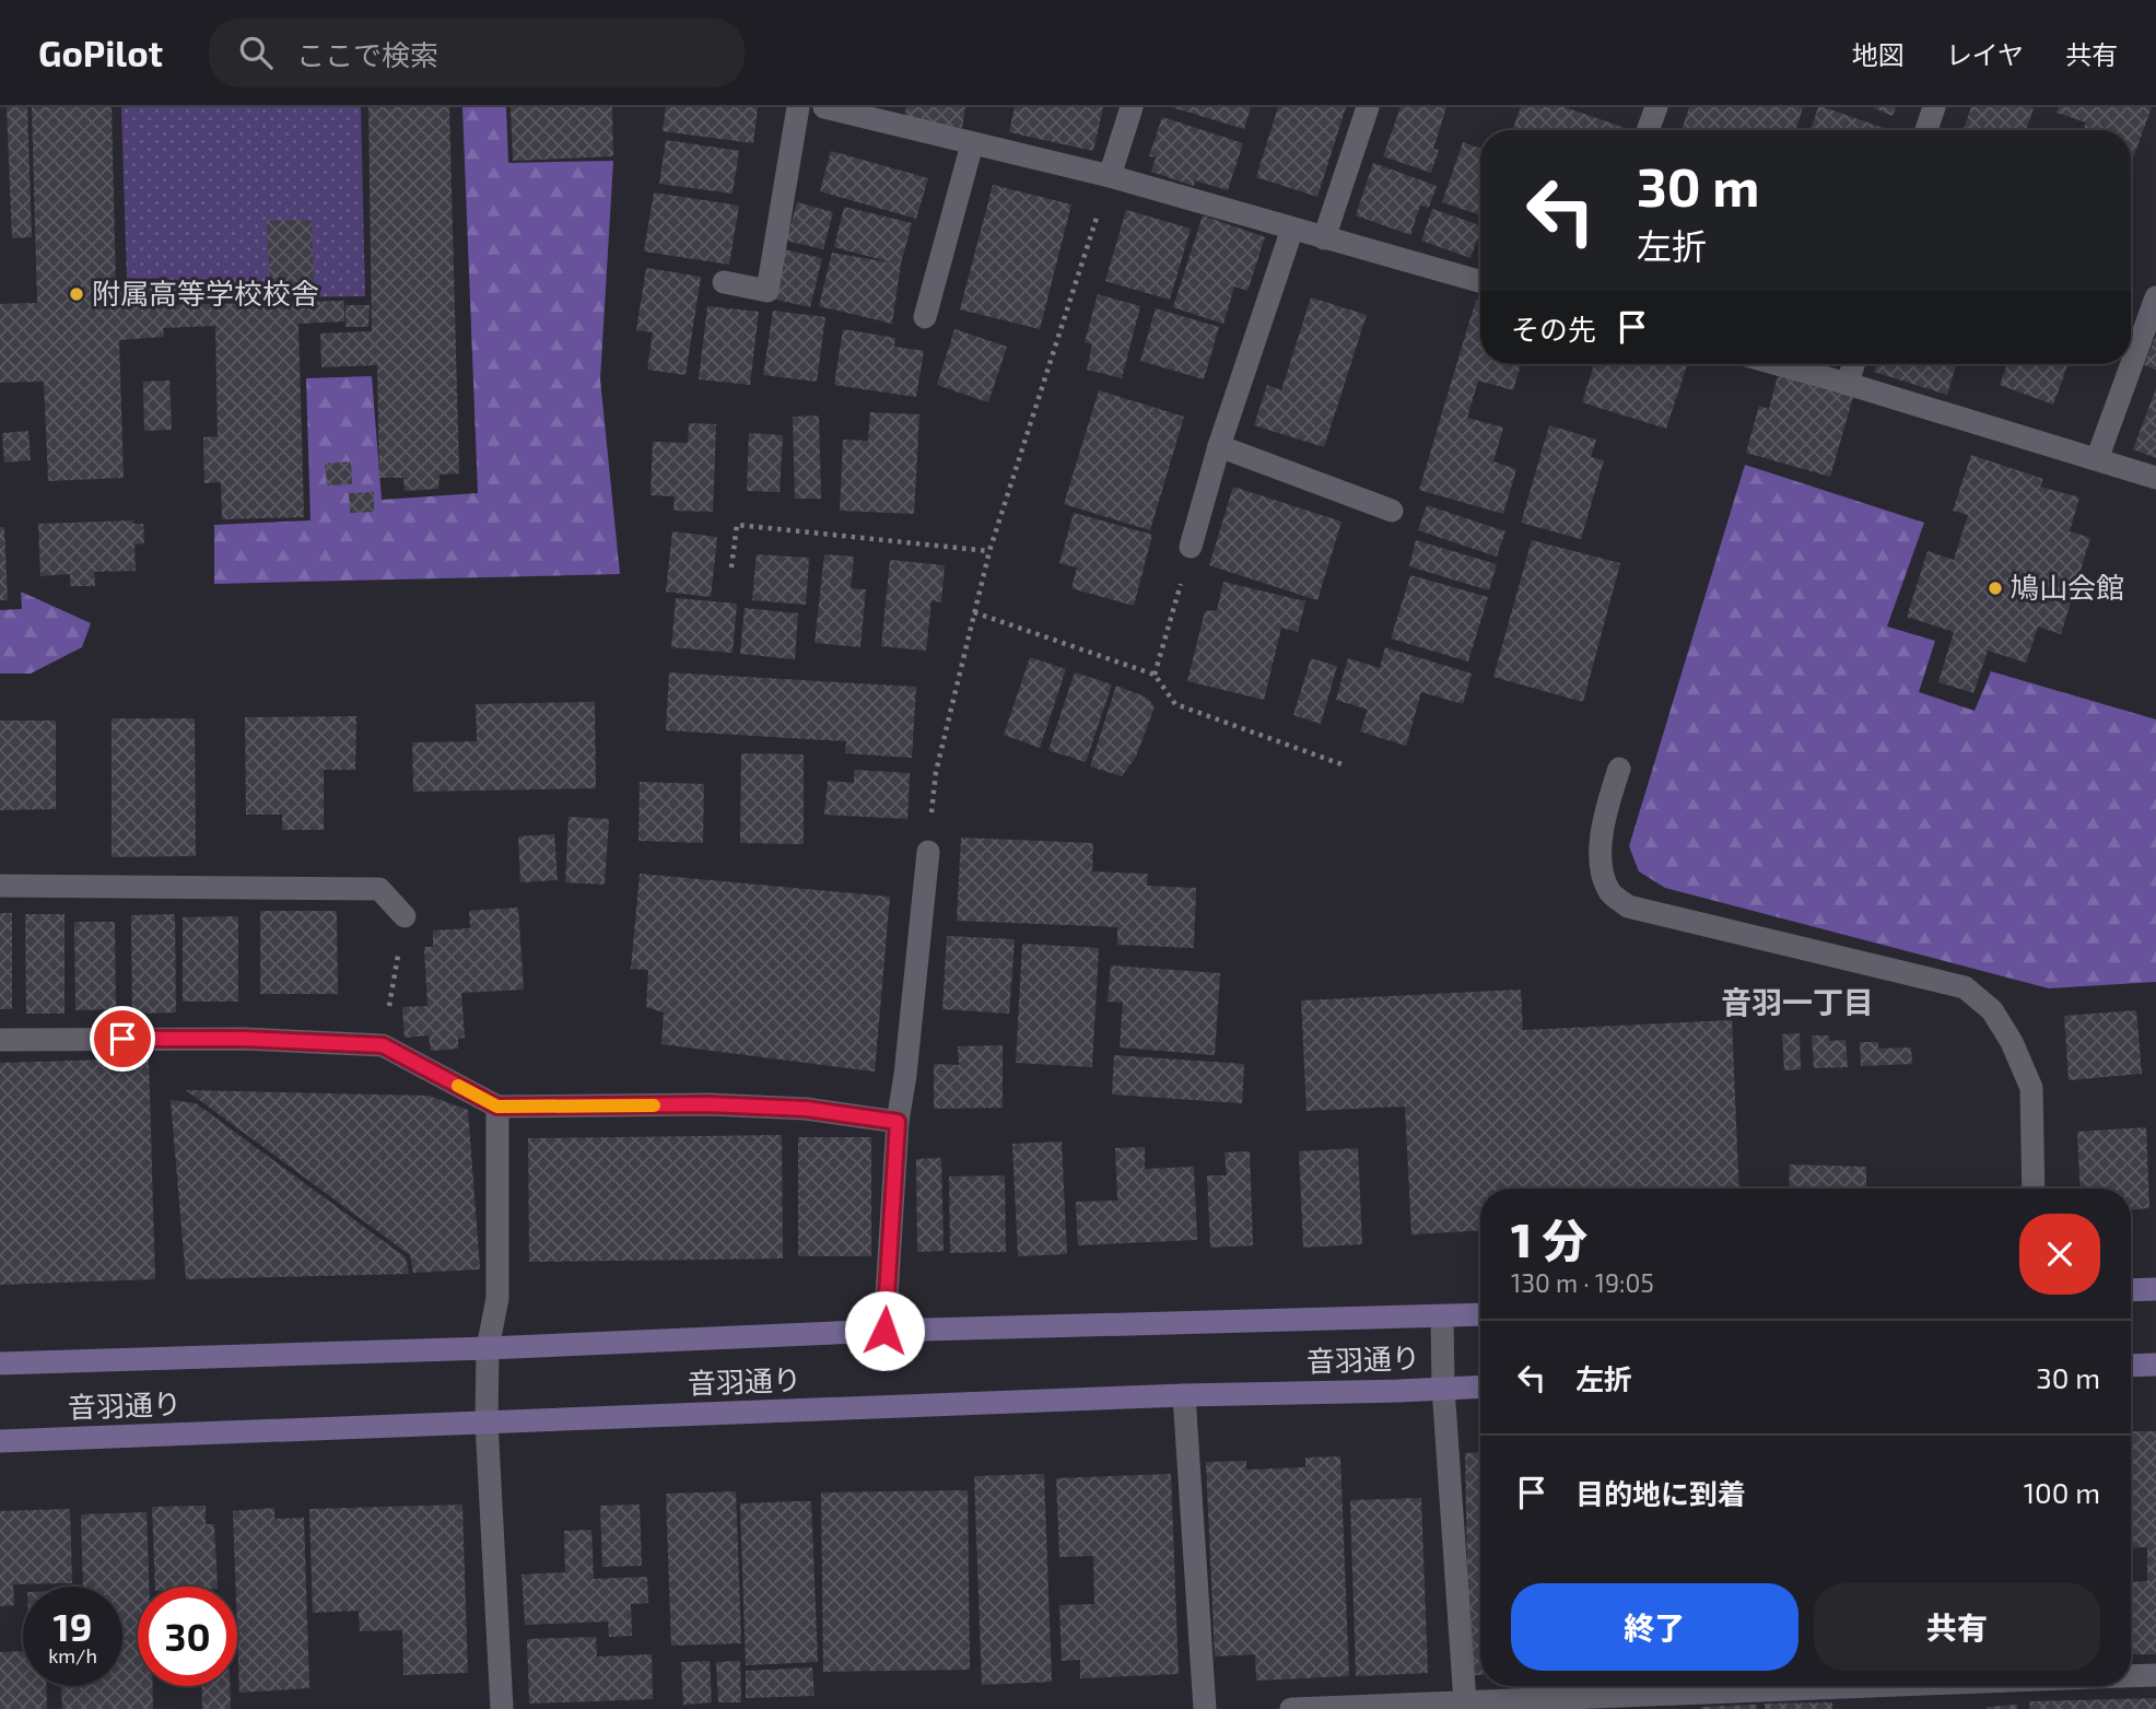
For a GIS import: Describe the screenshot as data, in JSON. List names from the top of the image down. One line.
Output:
{"streets":{"main road":["音羽通り"]},"districts":["音羽一丁目"],"places":["附属高等学校校舎","鳩山会館"],"page":{"header":"GoPilot","search":"ここで検索","nav":["地図","レイヤ","共有"],"turn":["30 m","左折"],"then":"その先","heading":["1 分","130 m · 19:05"],"list":[{"name":"左折","value":"30 m"},{"name":"目的地に到着","value":"100 m"}],"buttons":["終了","共有"],"speed":"19 km/h","limit":"30"}}
